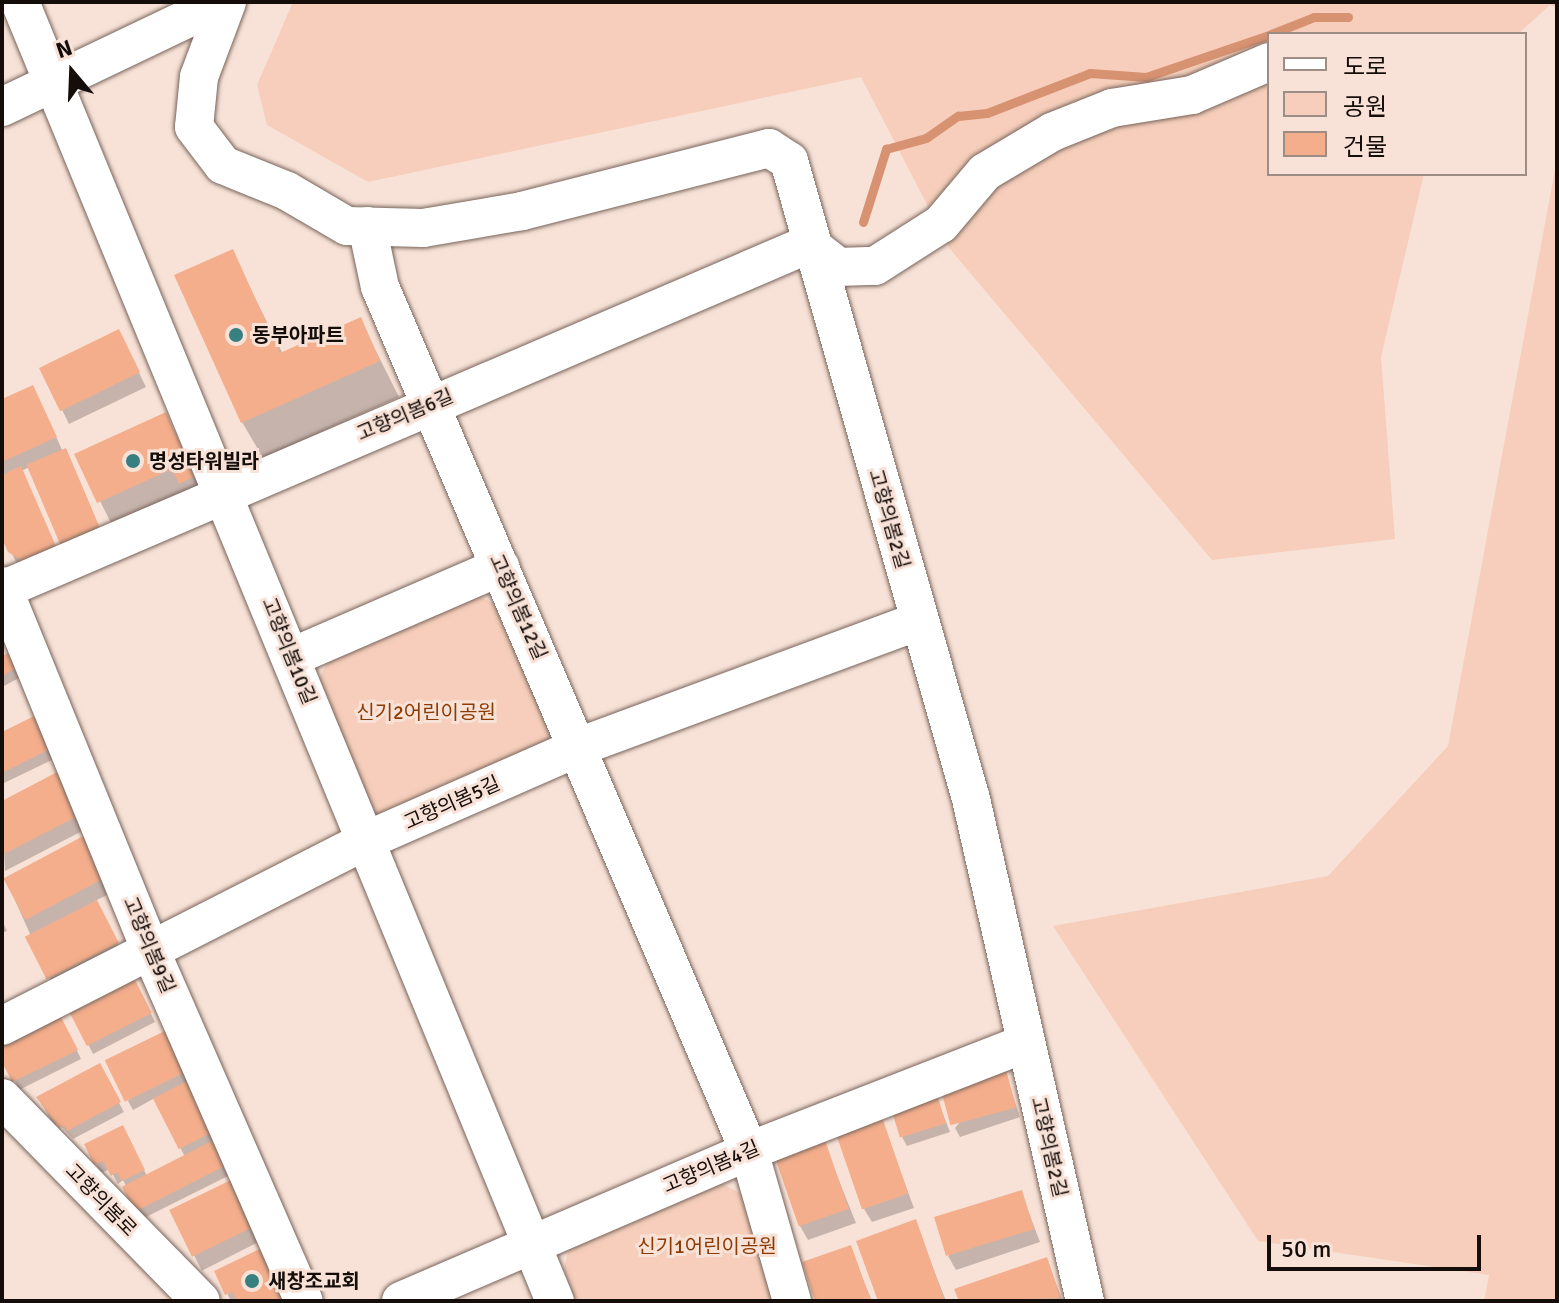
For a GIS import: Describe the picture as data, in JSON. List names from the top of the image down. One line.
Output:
{"streets":{"street":["고향의봄6길","고향의봄2길","고향의봄12길","고향의봄10길","고향의봄5길","고향의봄9길","고향의봄4길","고향의봄로"]},"crossings":[["고향의봄6길","고향의봄2길"],["고향의봄6길","고향의봄12길"],["고향의봄6길","고향의봄10길"],["고향의봄6길","고향의봄9길"],["고향의봄2길","고향의봄12길"],["고향의봄2길","고향의봄5길"],["고향의봄2길","고향의봄4길"],["고향의봄12길","고향의봄5길"],["고향의봄12길","고향의봄4길"],["고향의봄10길","고향의봄5길"],["고향의봄10길","고향의봄4길"],["고향의봄5길","고향의봄9길"]],"parks":["신기2어린이공원","신기1어린이공원"],"places":["동부아파트","명성타워빌라","새창조교회"],"legend":["도로","공원","건물"],"scale_bar":"50 m","north":"top"}
